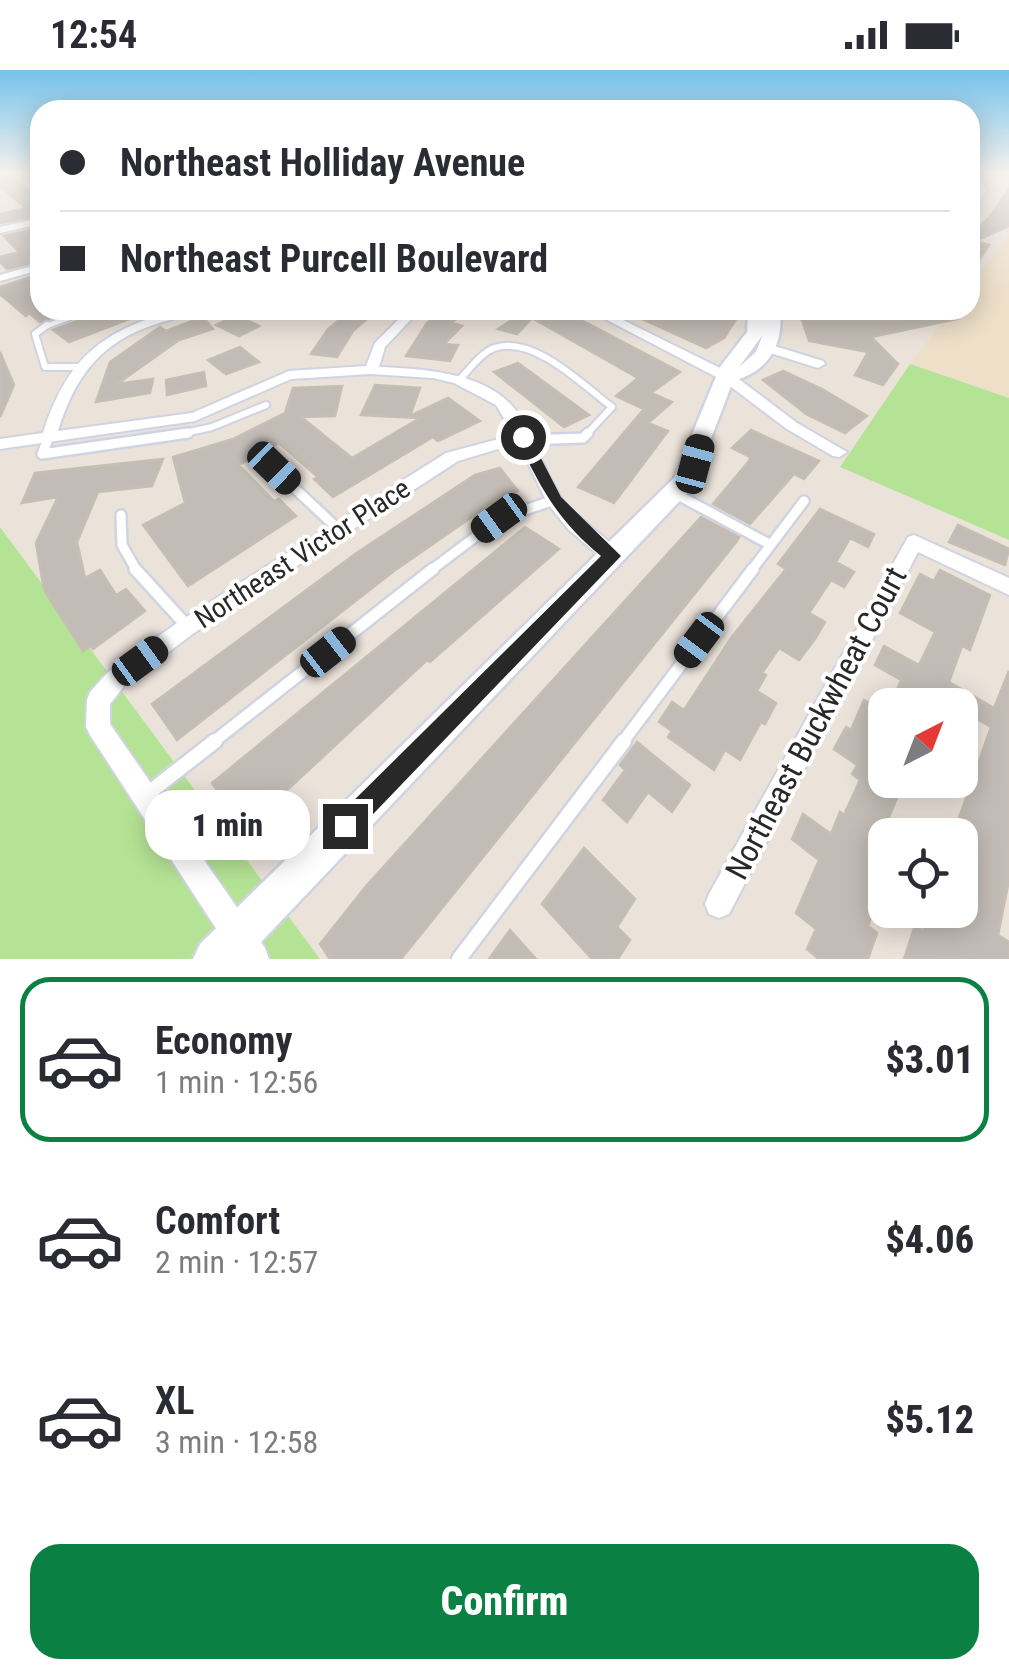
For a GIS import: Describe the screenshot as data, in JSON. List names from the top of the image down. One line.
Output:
{"streets":{"street":["Northeast Victor Place","Northeast Buckwheat Court"]},"north":"top right","page":{"status":"12:54","banner":["Northeast Holliday Avenue","Northeast Purcell Boulevard"],"bubble":"1 min","list":[{"name":"Economy","note":"1 min · 12:56","value":"$3.01"},{"name":"Comfort","note":"2 min · 12:57","value":"$4.06"},{"name":"XL","note":"3 min · 12:58","value":"$5.12"}],"buttons":"Confirm"}}
